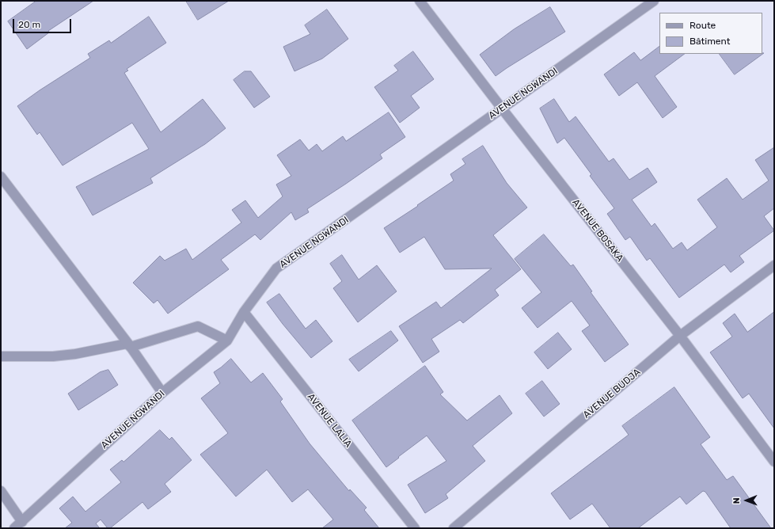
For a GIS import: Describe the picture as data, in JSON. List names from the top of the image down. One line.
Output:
{"streets":{"street":["AVENUE NGWANDI","AVENUE BOSAKA","AVENUE BUDJA","AVENUE LALIA"]},"crossings":[["AVENUE NGWANDI","AVENUE BOSAKA"],["AVENUE NGWANDI","AVENUE LALIA"],["AVENUE BOSAKA","AVENUE BUDJA"]],"legend":["Route","Bâtiment"],"scale_bar":"20 m","north":"left"}
